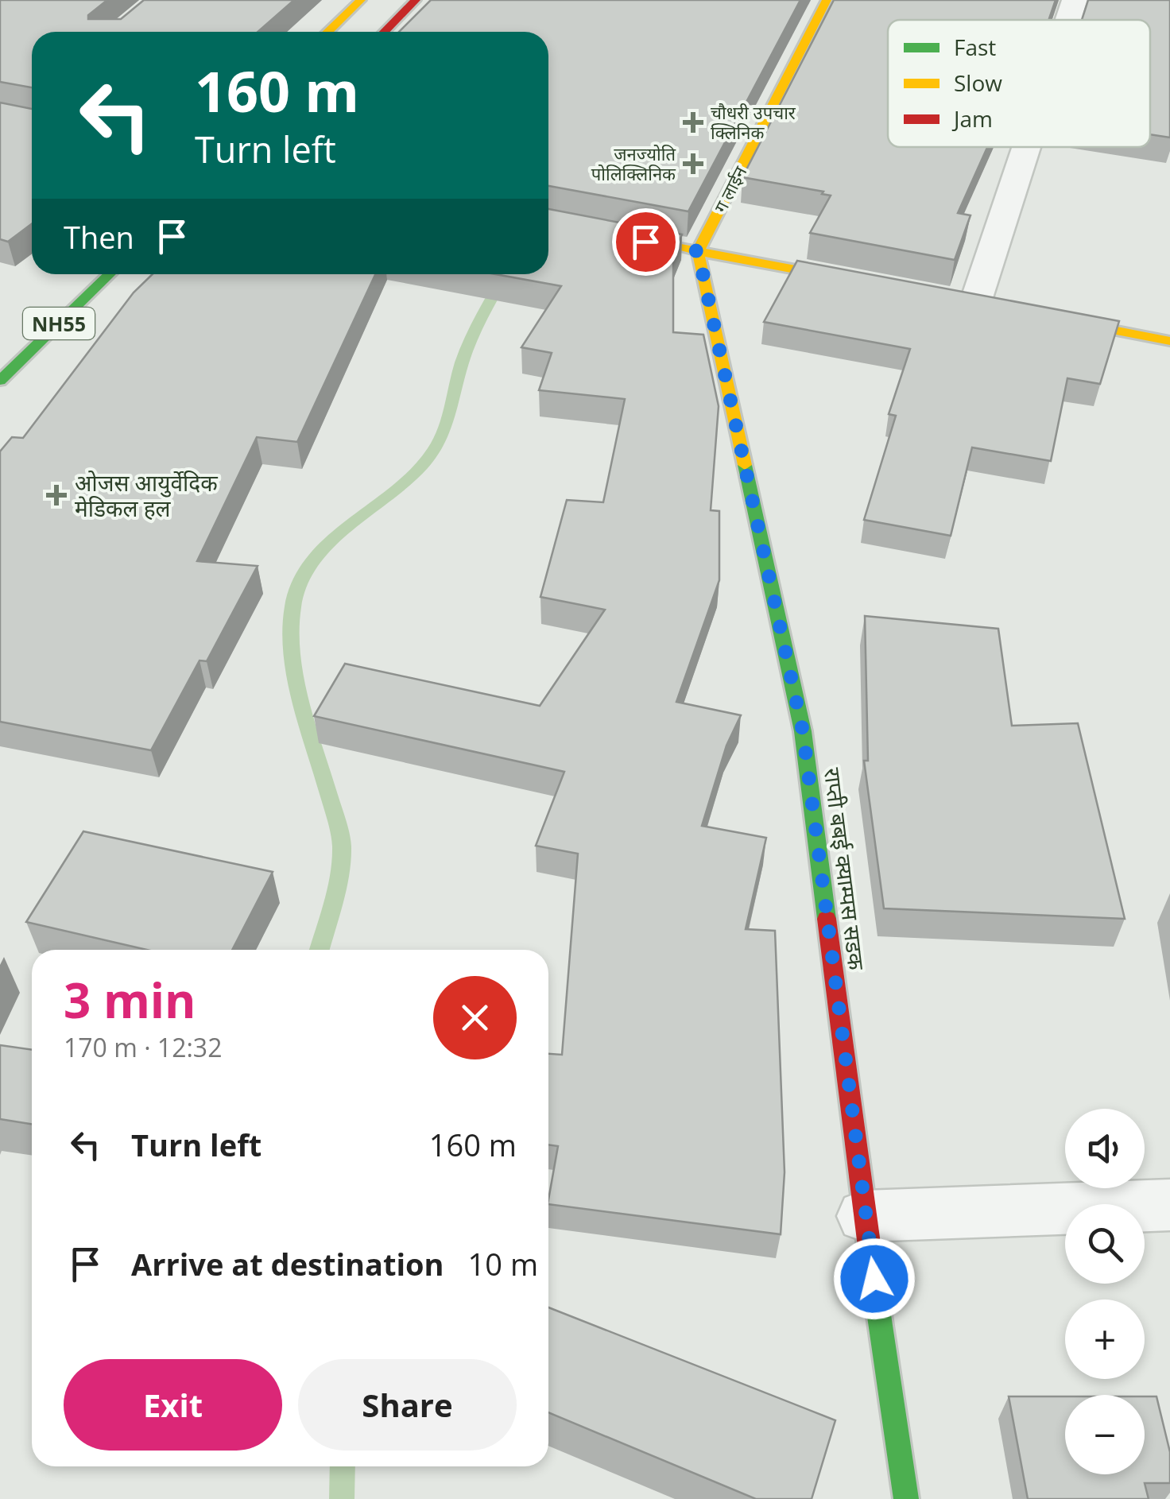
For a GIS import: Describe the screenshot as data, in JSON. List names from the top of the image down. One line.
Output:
{"streets":{"street":["ग लाईन","NH55","राप्ती बबई क्याम्पस सडक"]},"crossings":[["ग लाईन","राप्ती बबई क्याम्पस सडक"]],"places":{"health":["चौधरी उपचार क्लिनिक","जनज्योति पोलिक्लिनिक","ओजस आयुर्वेदिक मेडिकल हल"]},"legend":["Fast","Slow","Jam"],"page":{"turn":["160 m","Turn left"],"then":"Then","heading":["3 min","170 m · 12:32"],"list":[{"name":"Turn left","value":"160 m"},{"name":"Arrive at destination","value":"10 m"}],"map_buttons":["+","−"],"buttons":["Exit","Share"]}}
